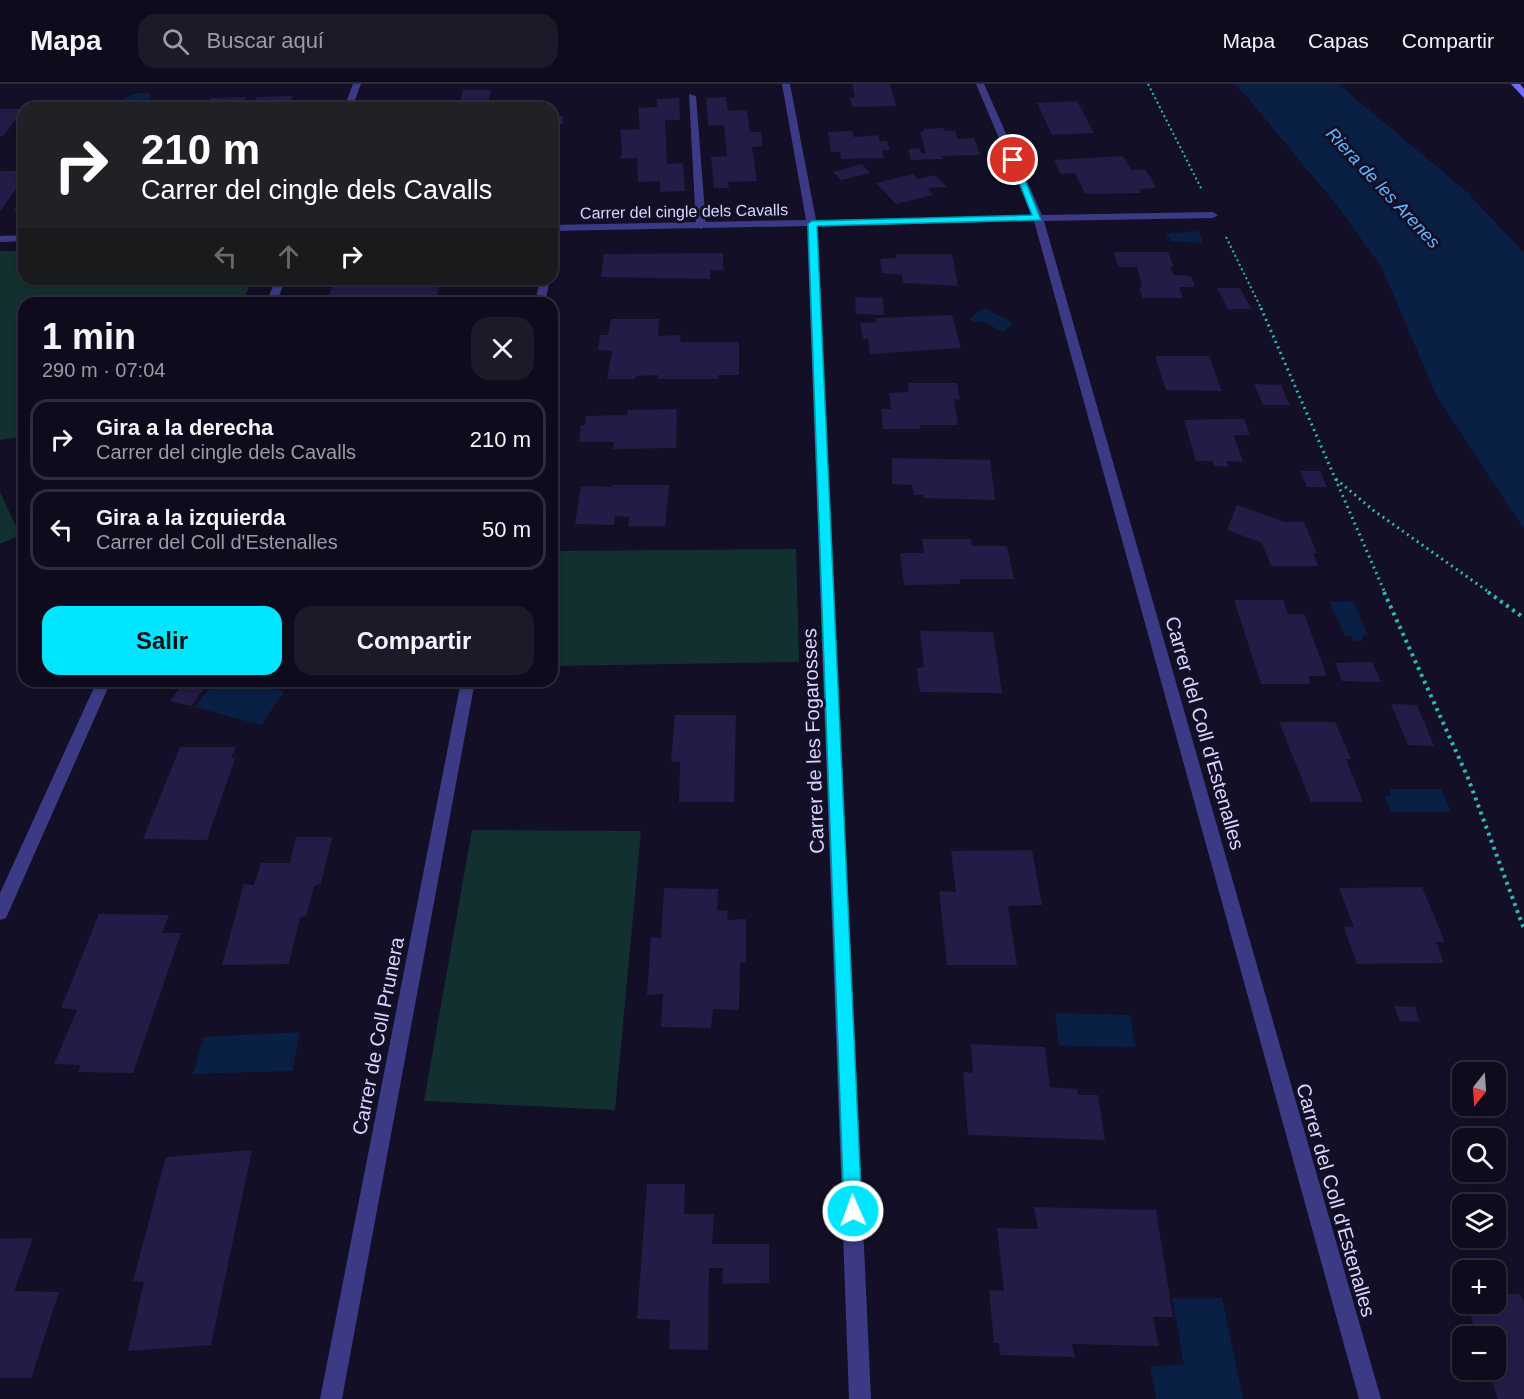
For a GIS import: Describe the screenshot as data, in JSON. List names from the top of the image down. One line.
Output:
{"streets":{"street":["Carrer del cingle dels Cavalls","Carrer del Coll d'Estenalles","Carrer de les Fogarosses","Carrer de Coll Prunera"]},"crossings":[["Carrer del cingle dels Cavalls","Carrer del Coll d'Estenalles"],["Carrer del cingle dels Cavalls","Carrer de les Fogarosses"]],"water":["Riera de les Arenes"],"north":"bottom","page":{"header":"Mapa","search":"Buscar aquí","nav":["Mapa","Capas","Compartir"],"turn":["210 m","Carrer del cingle dels Cavalls"],"heading":["1 min","290 m · 07:04"],"list":[{"name":"Gira a la derecha","note":"Carrer del cingle dels Cavalls","value":"210 m"},{"name":"Gira a la izquierda","note":"Carrer del Coll d'Estenalles","value":"50 m"}],"buttons":["Salir","Compartir"],"map_buttons":["+","−"]}}
